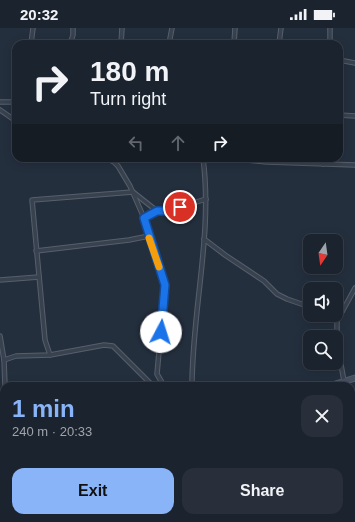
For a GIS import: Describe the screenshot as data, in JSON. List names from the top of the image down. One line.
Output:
{"north":"bottom","page":{"status":"20:32","turn":["180 m","Turn right"],"heading":["1 min","240 m · 20:33"],"buttons":["Exit","Share"]}}
